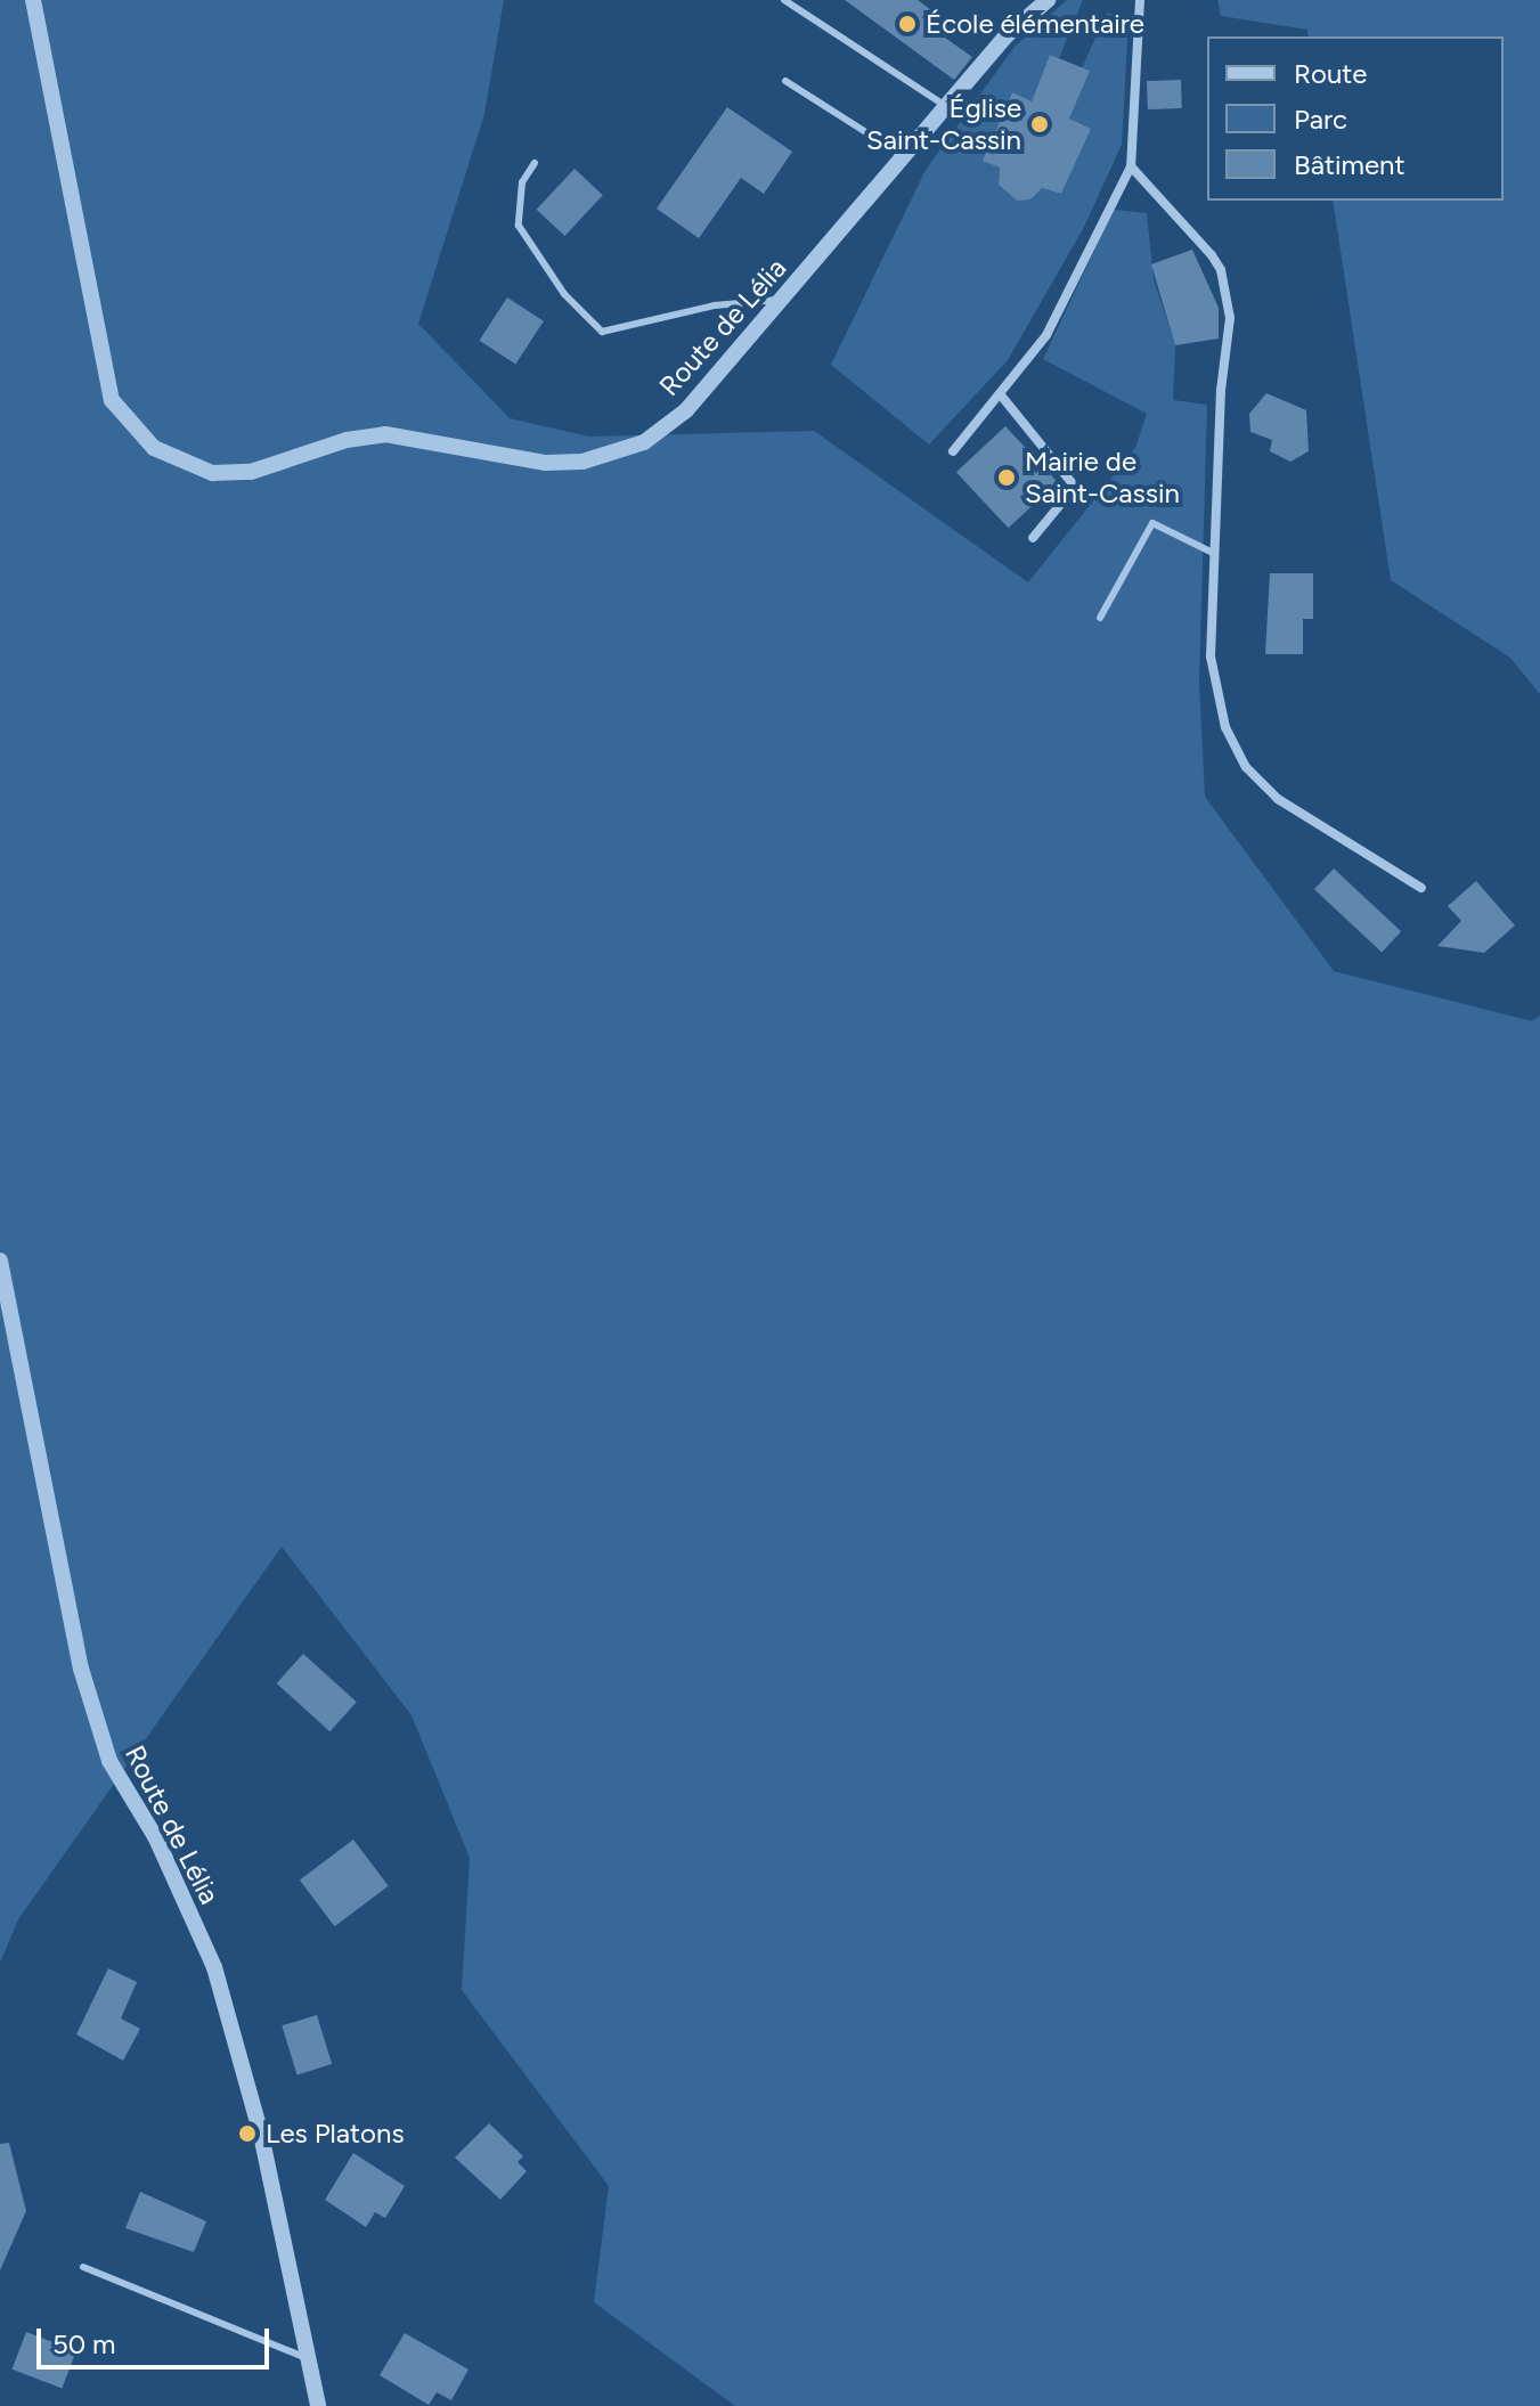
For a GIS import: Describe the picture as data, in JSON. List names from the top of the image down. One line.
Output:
{"streets":{"street":["Route de Lélia"]},"places":["École élémentaire","Église Saint-Cassin","Mairie de Saint-Cassin","Les Platons"],"legend":["Route","Parc","Bâtiment"],"scale_bar":"50 m"}
